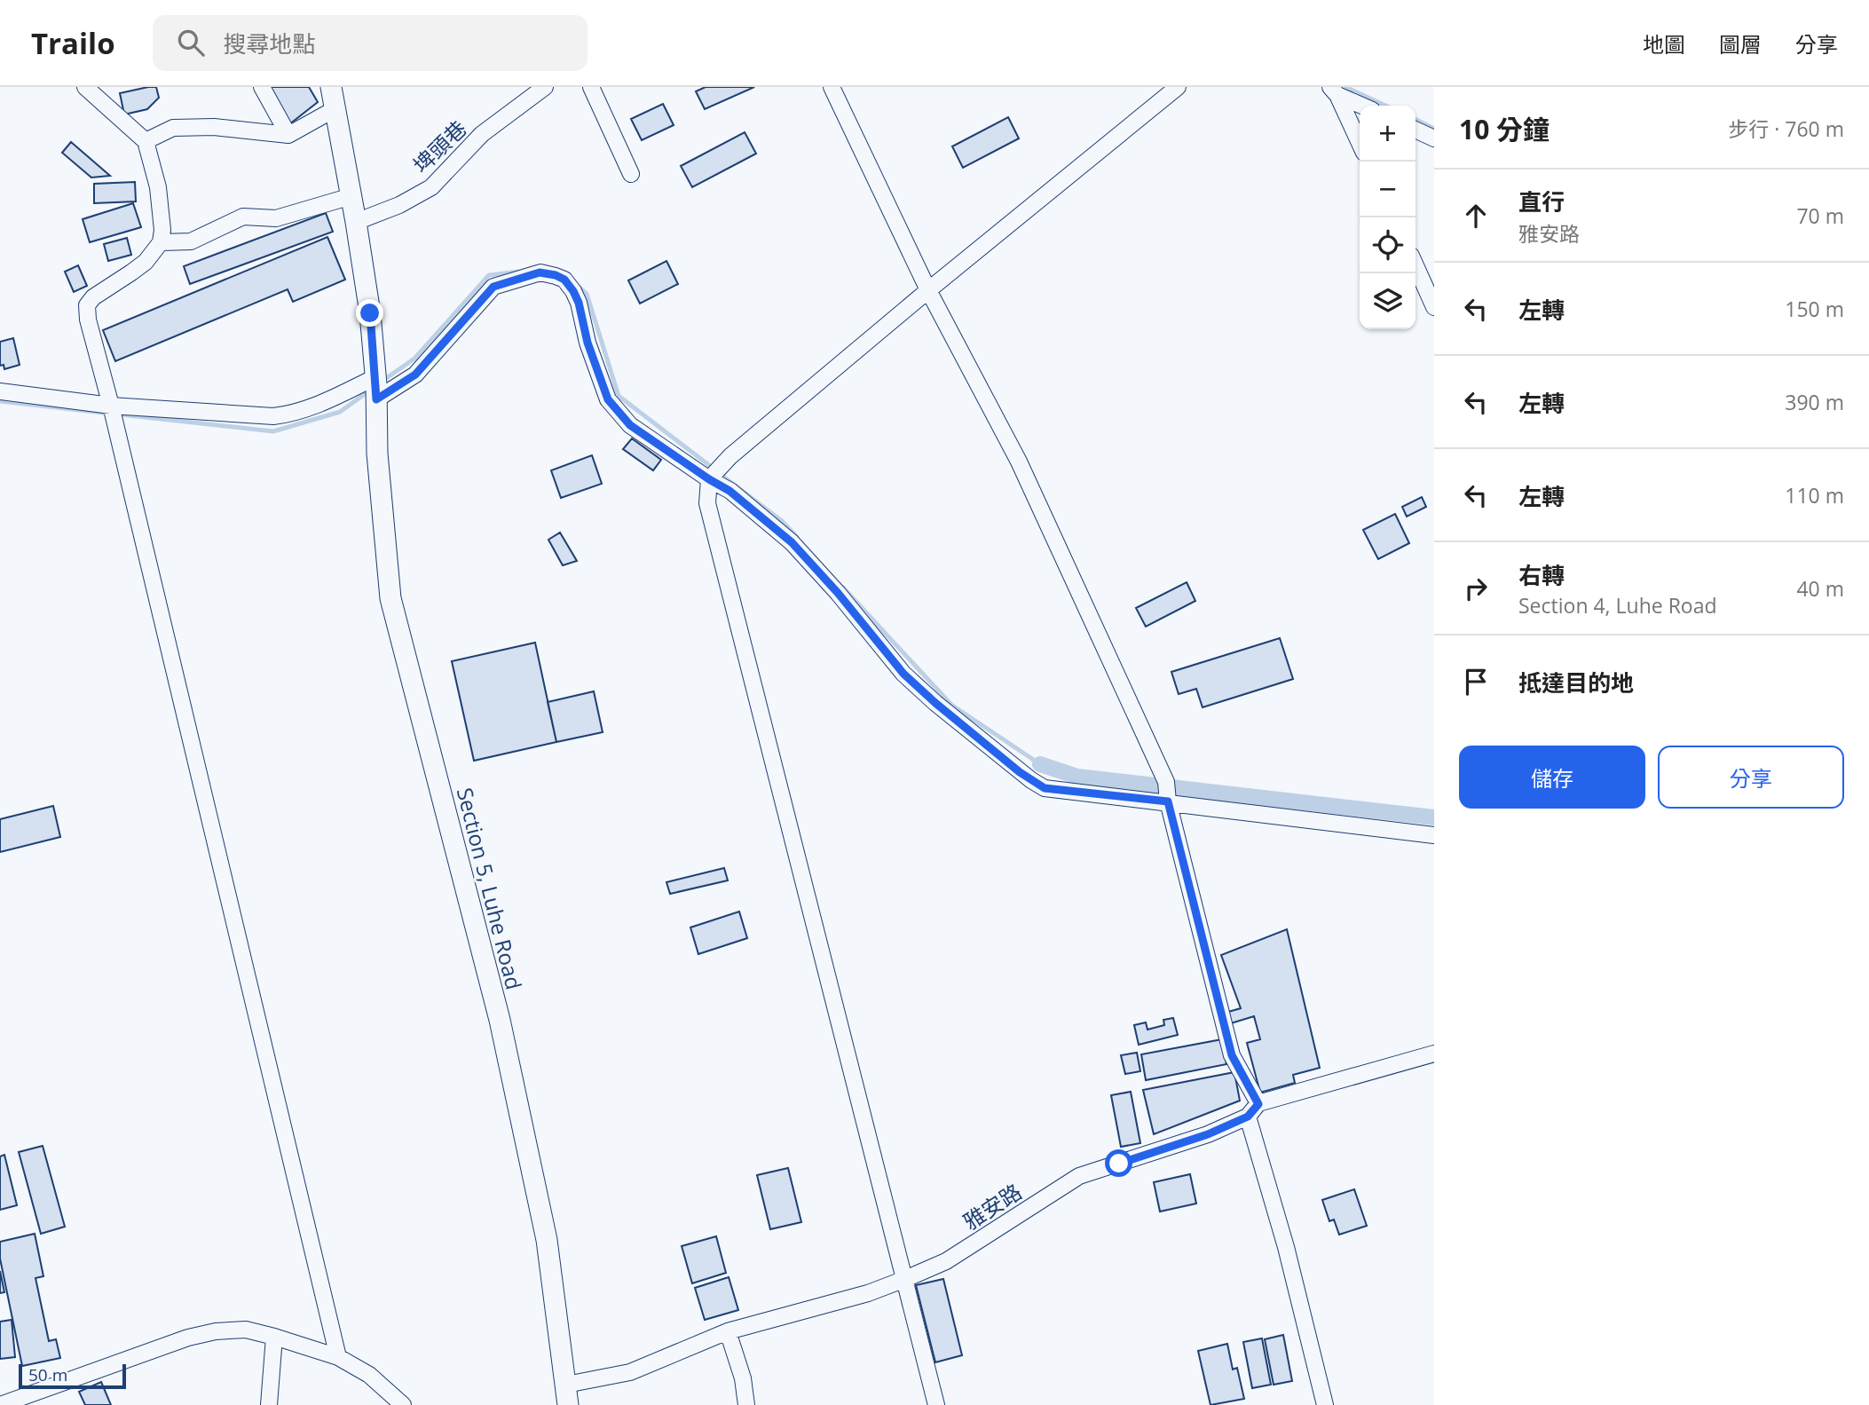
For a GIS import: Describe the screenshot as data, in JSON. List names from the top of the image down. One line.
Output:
{"streets":{"main road":["Section 5, Luhe Road"],"street":["埤頭巷","雅安路"]},"crossings":[["埤頭巷","Section 5, Luhe Road"],["Section 5, Luhe Road","雅安路"]],"scale_bar":"50 m","page":{"header":"Trailo","search":"搜尋地點","nav":["地圖","圖層","分享"],"heading":["10 分鐘","步行 · 760 m"],"map_buttons":["+","−"],"list":[["直行","雅安路","70 m"],["左轉","150 m"],["左轉","390 m"],["左轉","110 m"],["右轉","Section 4, Luhe Road","40 m"],"抵達目的地"],"buttons":["儲存","分享"],"scale":"50 m"}}
